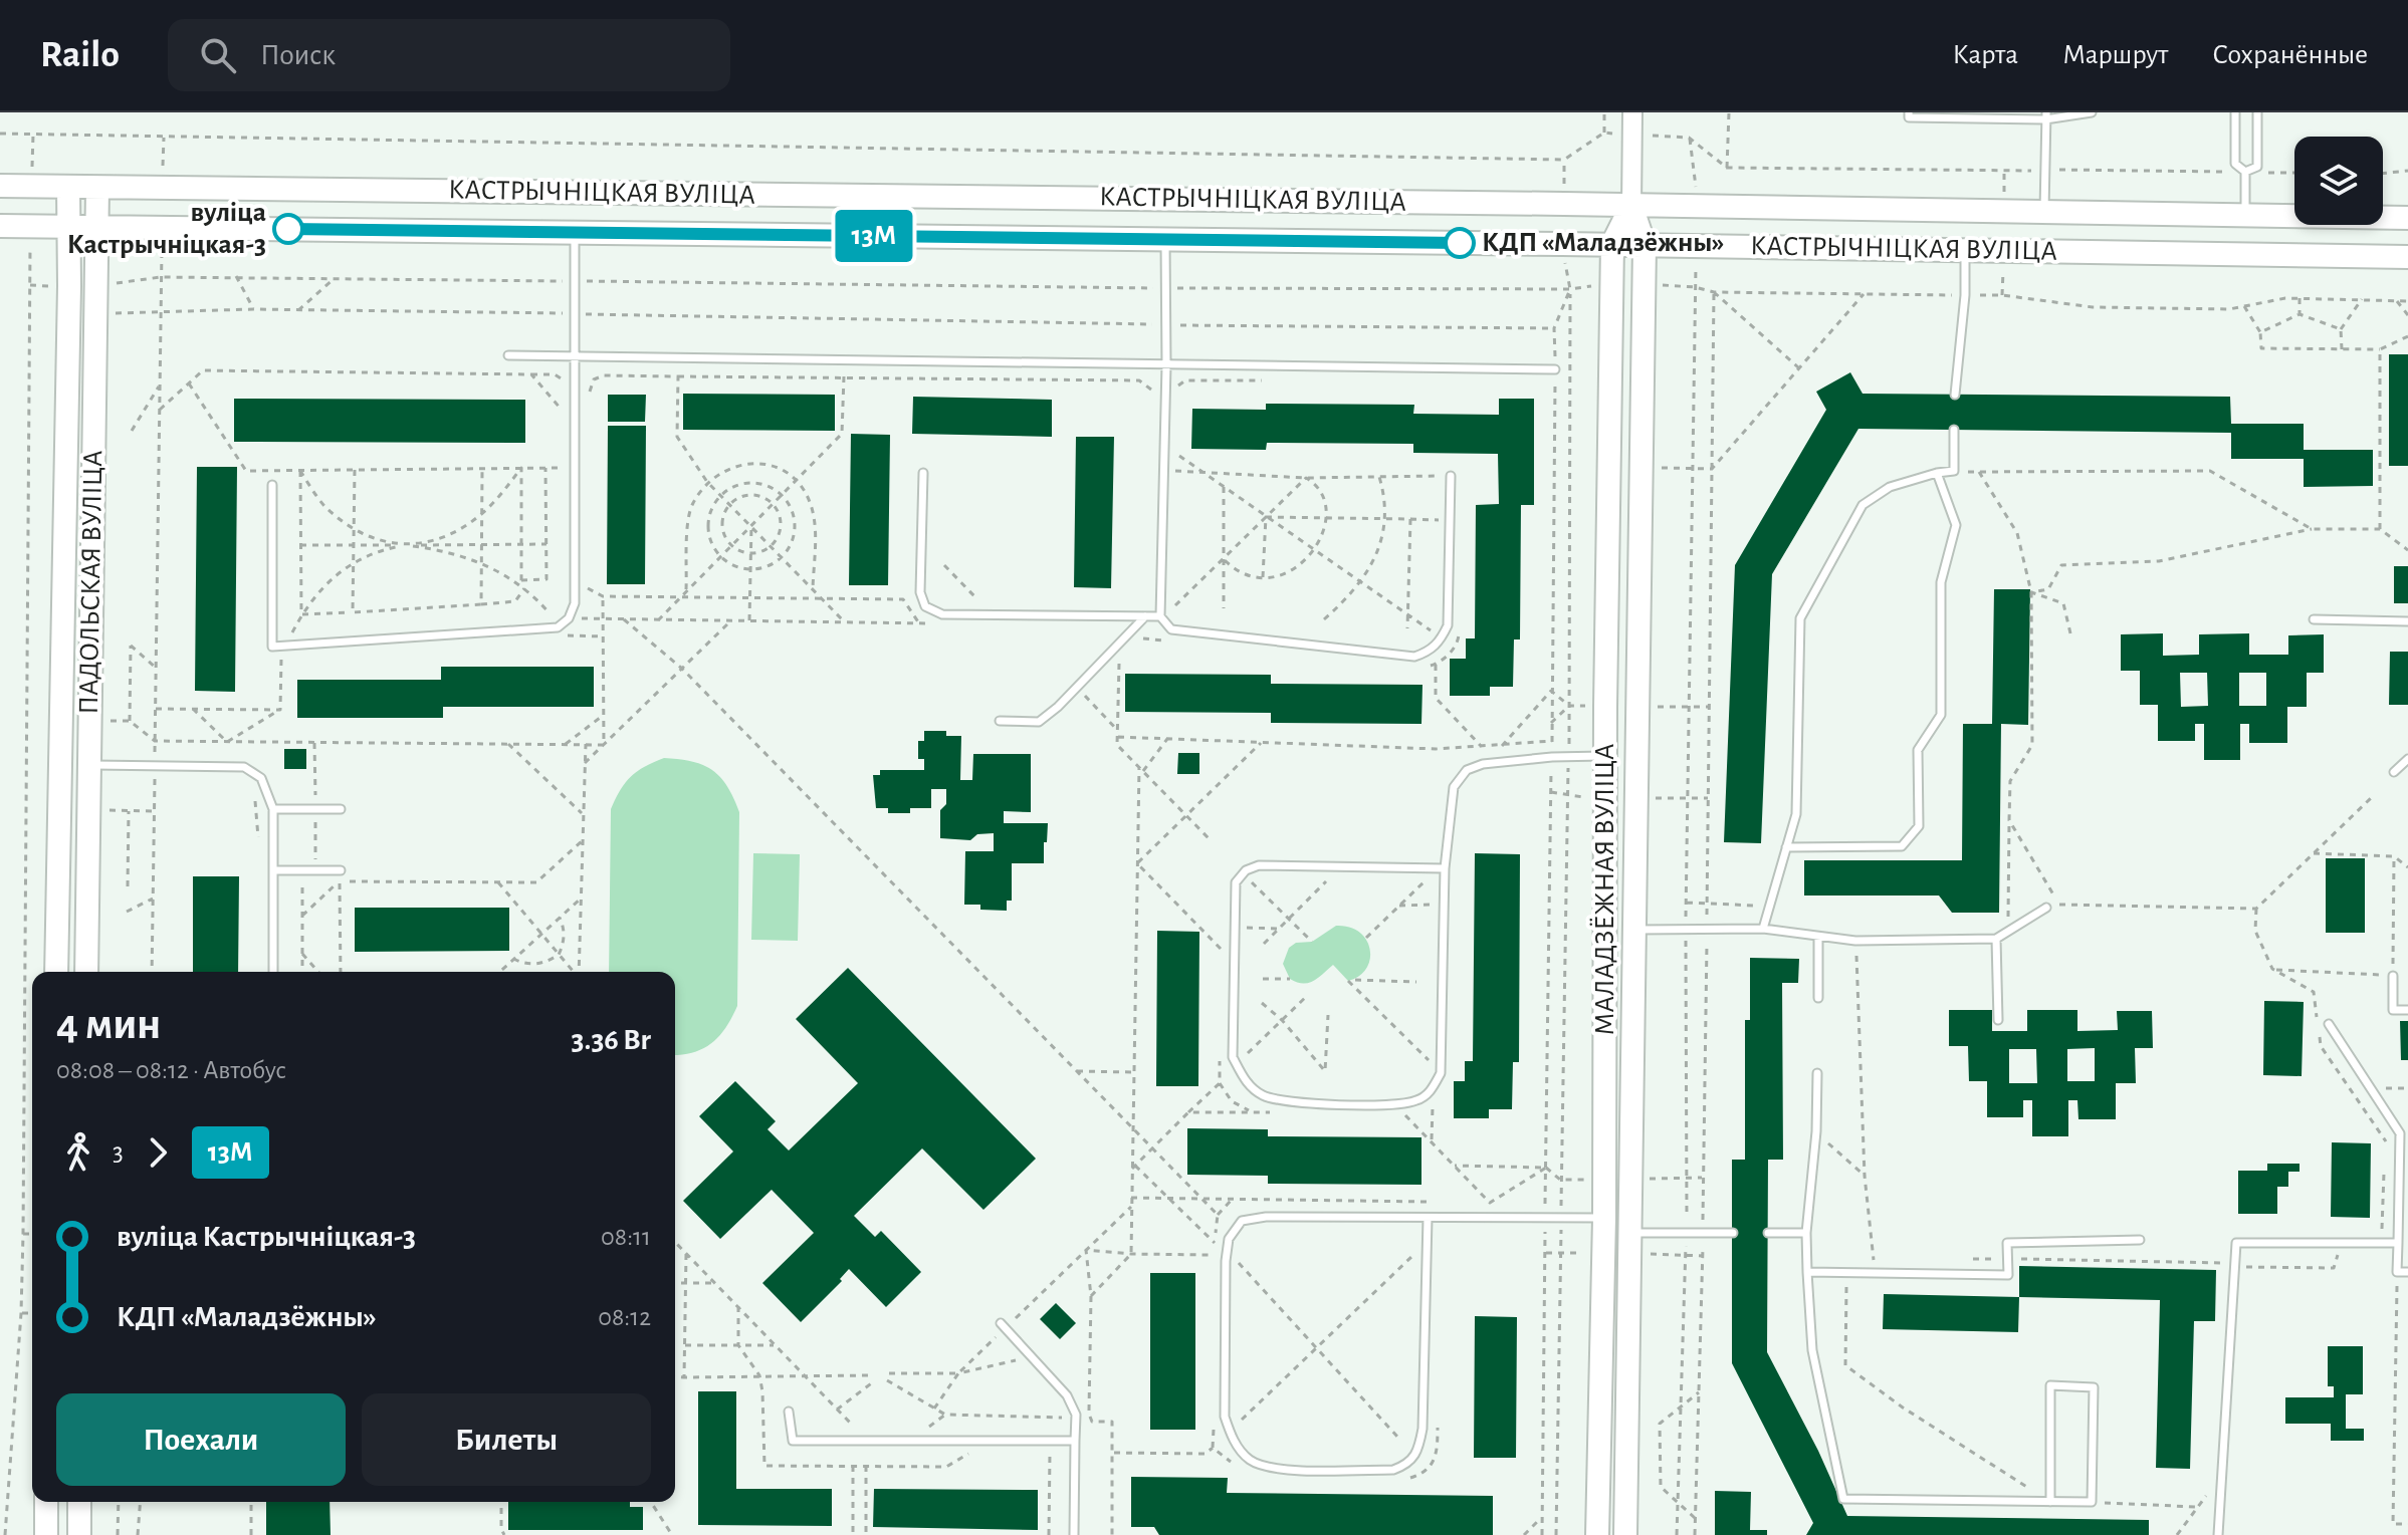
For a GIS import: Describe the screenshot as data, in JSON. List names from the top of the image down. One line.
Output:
{"streets":{"main road":["КАСТРЫЧНІЦКАЯ ВУЛІЦА","ПАДОЛЬСКАЯ ВУЛІЦА","МАЛАДЗЁЖНАЯ ВУЛІЦА"]},"crossings":[["КАСТРЫЧНІЦКАЯ ВУЛІЦА","ПАДОЛЬСКАЯ ВУЛІЦА"],["КАСТРЫЧНІЦКАЯ ВУЛІЦА","МАЛАДЗЁЖНАЯ ВУЛІЦА"]],"places":["вуліца Кастрычніцкая-3","КДП «Маладзёжны»"],"lines":["bus line 13М"],"page":{"header":"Railo","search":"Поиск","nav":["Карта","Маршрут","Сохранённые"],"on_map":"13М","heading":["4 мин","08:08 – 08:12 · Автобус","3.36 Br"],"legs":["3","13М"],"list":[{"name":"вуліца Кастрычніцкая-3","value":"08:11"},{"name":"КДП «Маладзёжны»","value":"08:12"}],"buttons":["Поехали","Билеты"]}}
